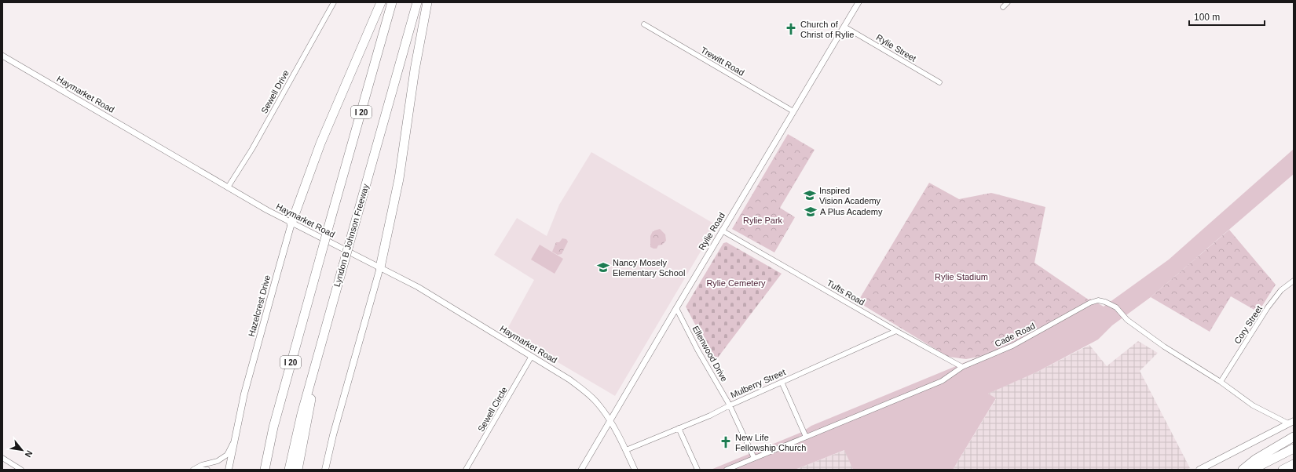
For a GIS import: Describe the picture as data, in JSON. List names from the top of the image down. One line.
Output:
{"streets":{"highway":["I 20","Lyndon B Johnson Freeway"],"main road":["Hazelcrest Drive"],"street":["Rylie Street","Trewitt Road","Sewell Drive","Haymarket Road","Rylie Road","Tufts Road","Cory Street","Cade Road","Ellenwood Drive","Mulberry Street","Sewell Circle"]},"crossings":[["Rylie Street","Rylie Road"],["Trewitt Road","Rylie Road"],["Sewell Drive","Haymarket Road"],["Haymarket Road","Rylie Road"],["Haymarket Road","Hazelcrest Drive"],["Haymarket Road","Mulberry Street"],["Haymarket Road","Sewell Circle"],["Rylie Road","Tufts Road"],["Rylie Road","Ellenwood Drive"],["Tufts Road","Cade Road"],["Tufts Road","Mulberry Street"],["Cory Street","Cade Road"],["Cade Road","Ellenwood Drive"],["Ellenwood Drive","Mulberry Street"]],"parks":["Rylie Park","Rylie Stadium","Rylie Cemetery"],"places":{"church":["Church of Christ of Rylie","New Life Fellowship Church"],"school or university":["Inspired Vision Academy","A Plus Academy","Nancy Mosely Elementary School"]},"scale_bar":"100 m","north":"bottom right"}
